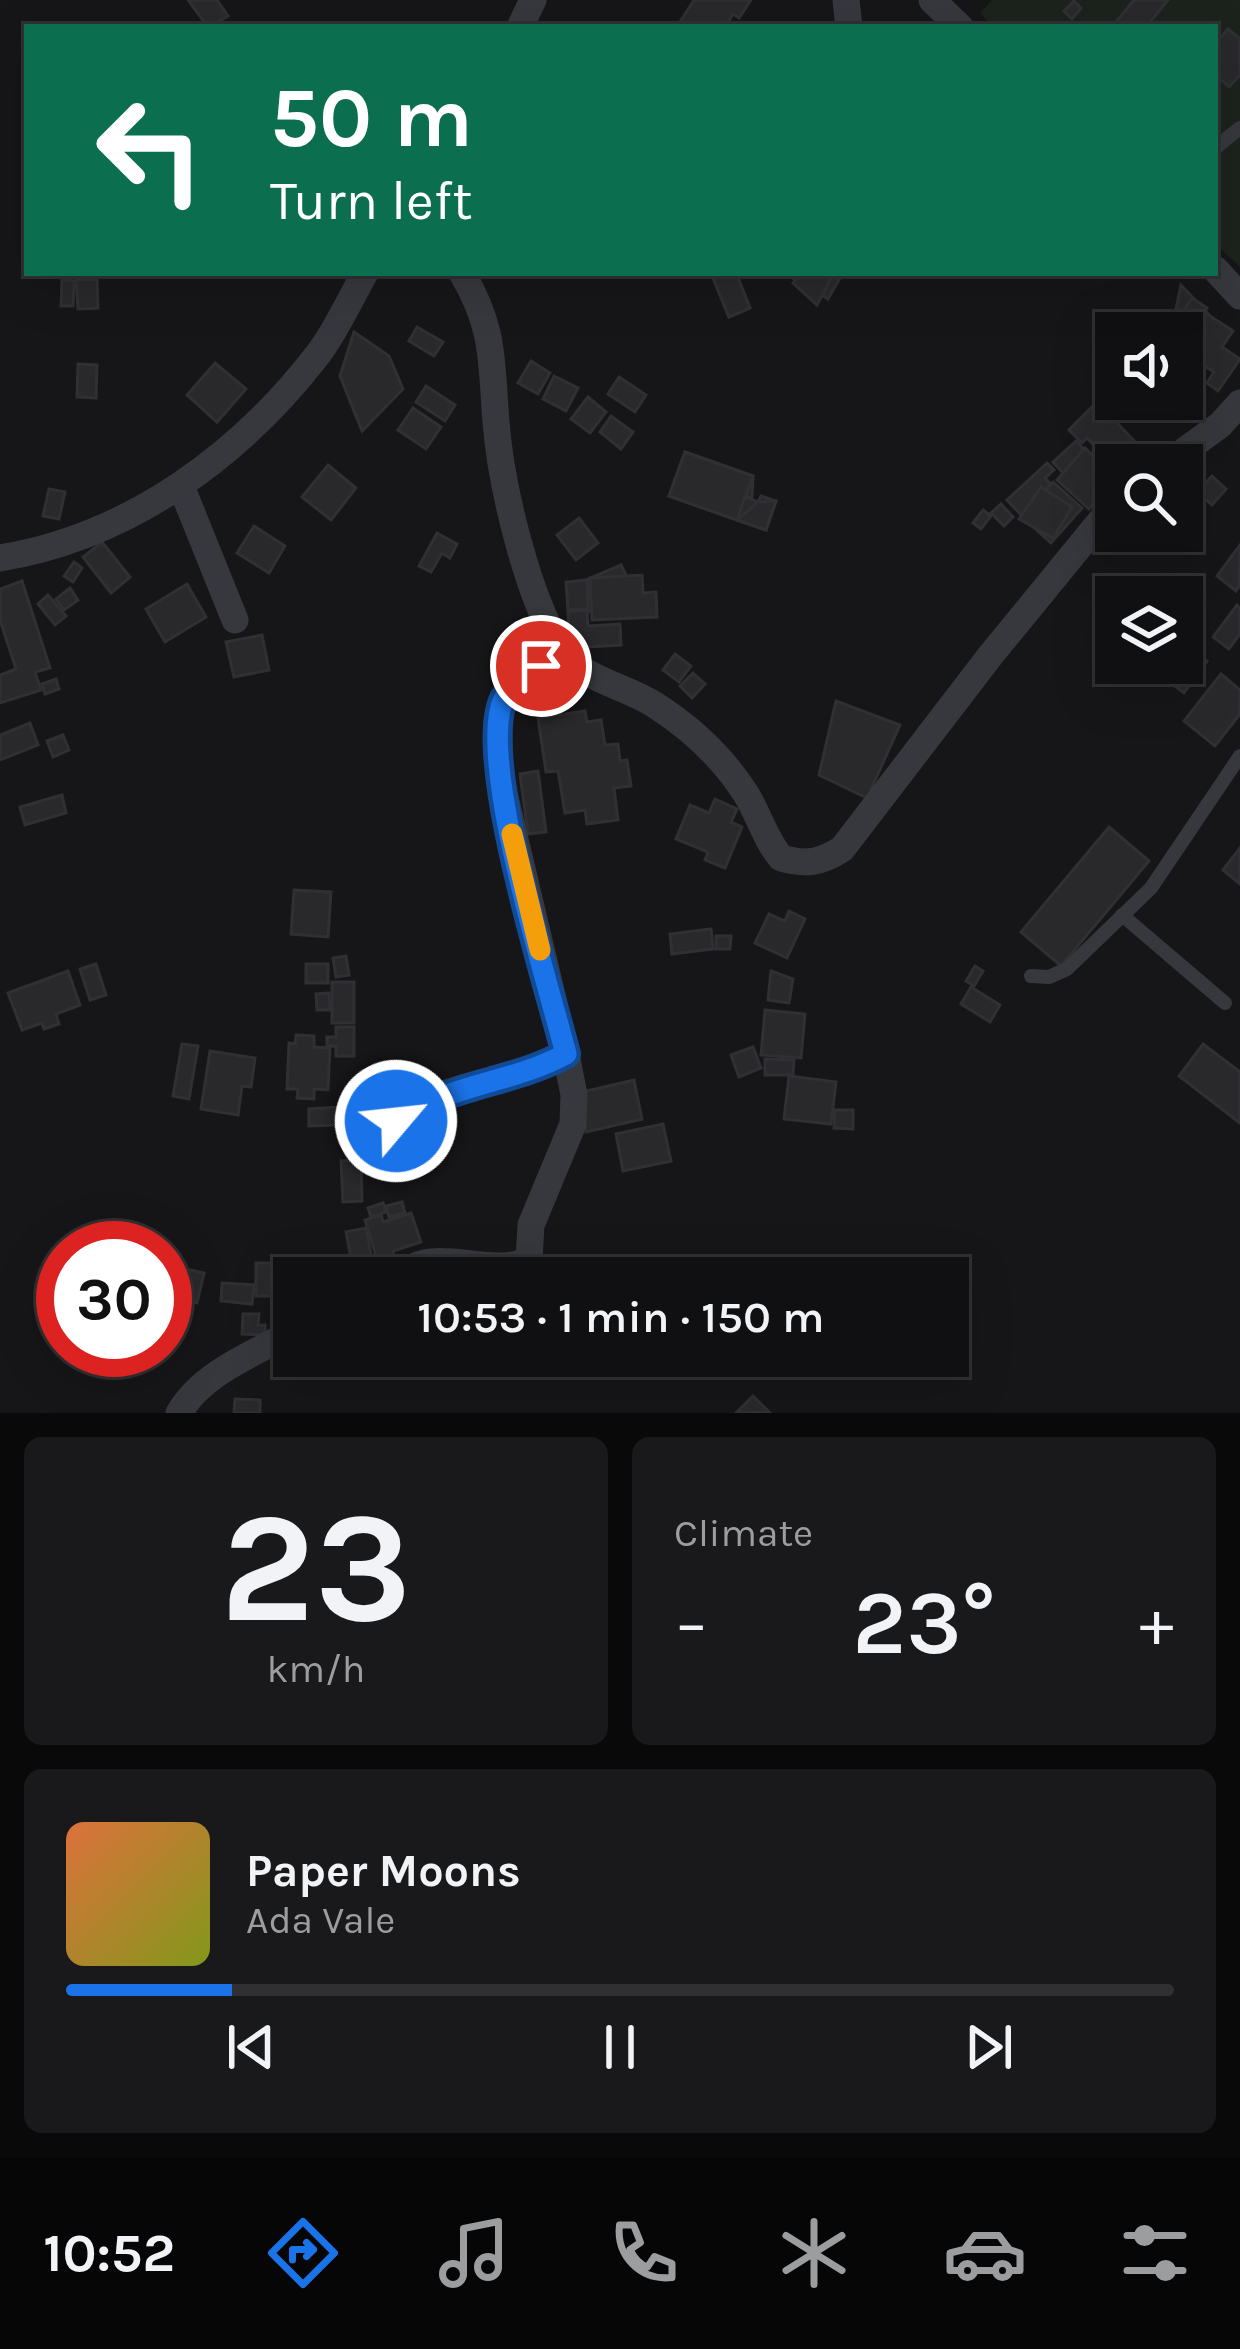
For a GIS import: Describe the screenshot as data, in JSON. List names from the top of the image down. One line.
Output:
{"page":{"turn":["50 m","Turn left"],"limit":"30","trip":"10:53 · 1 min · 150 m","tile":[["23","km/h"],"Climate"],"heat":["−","23°","+"],"song":["Paper Moons","Ada Vale"],"tabs":"10:52"}}
